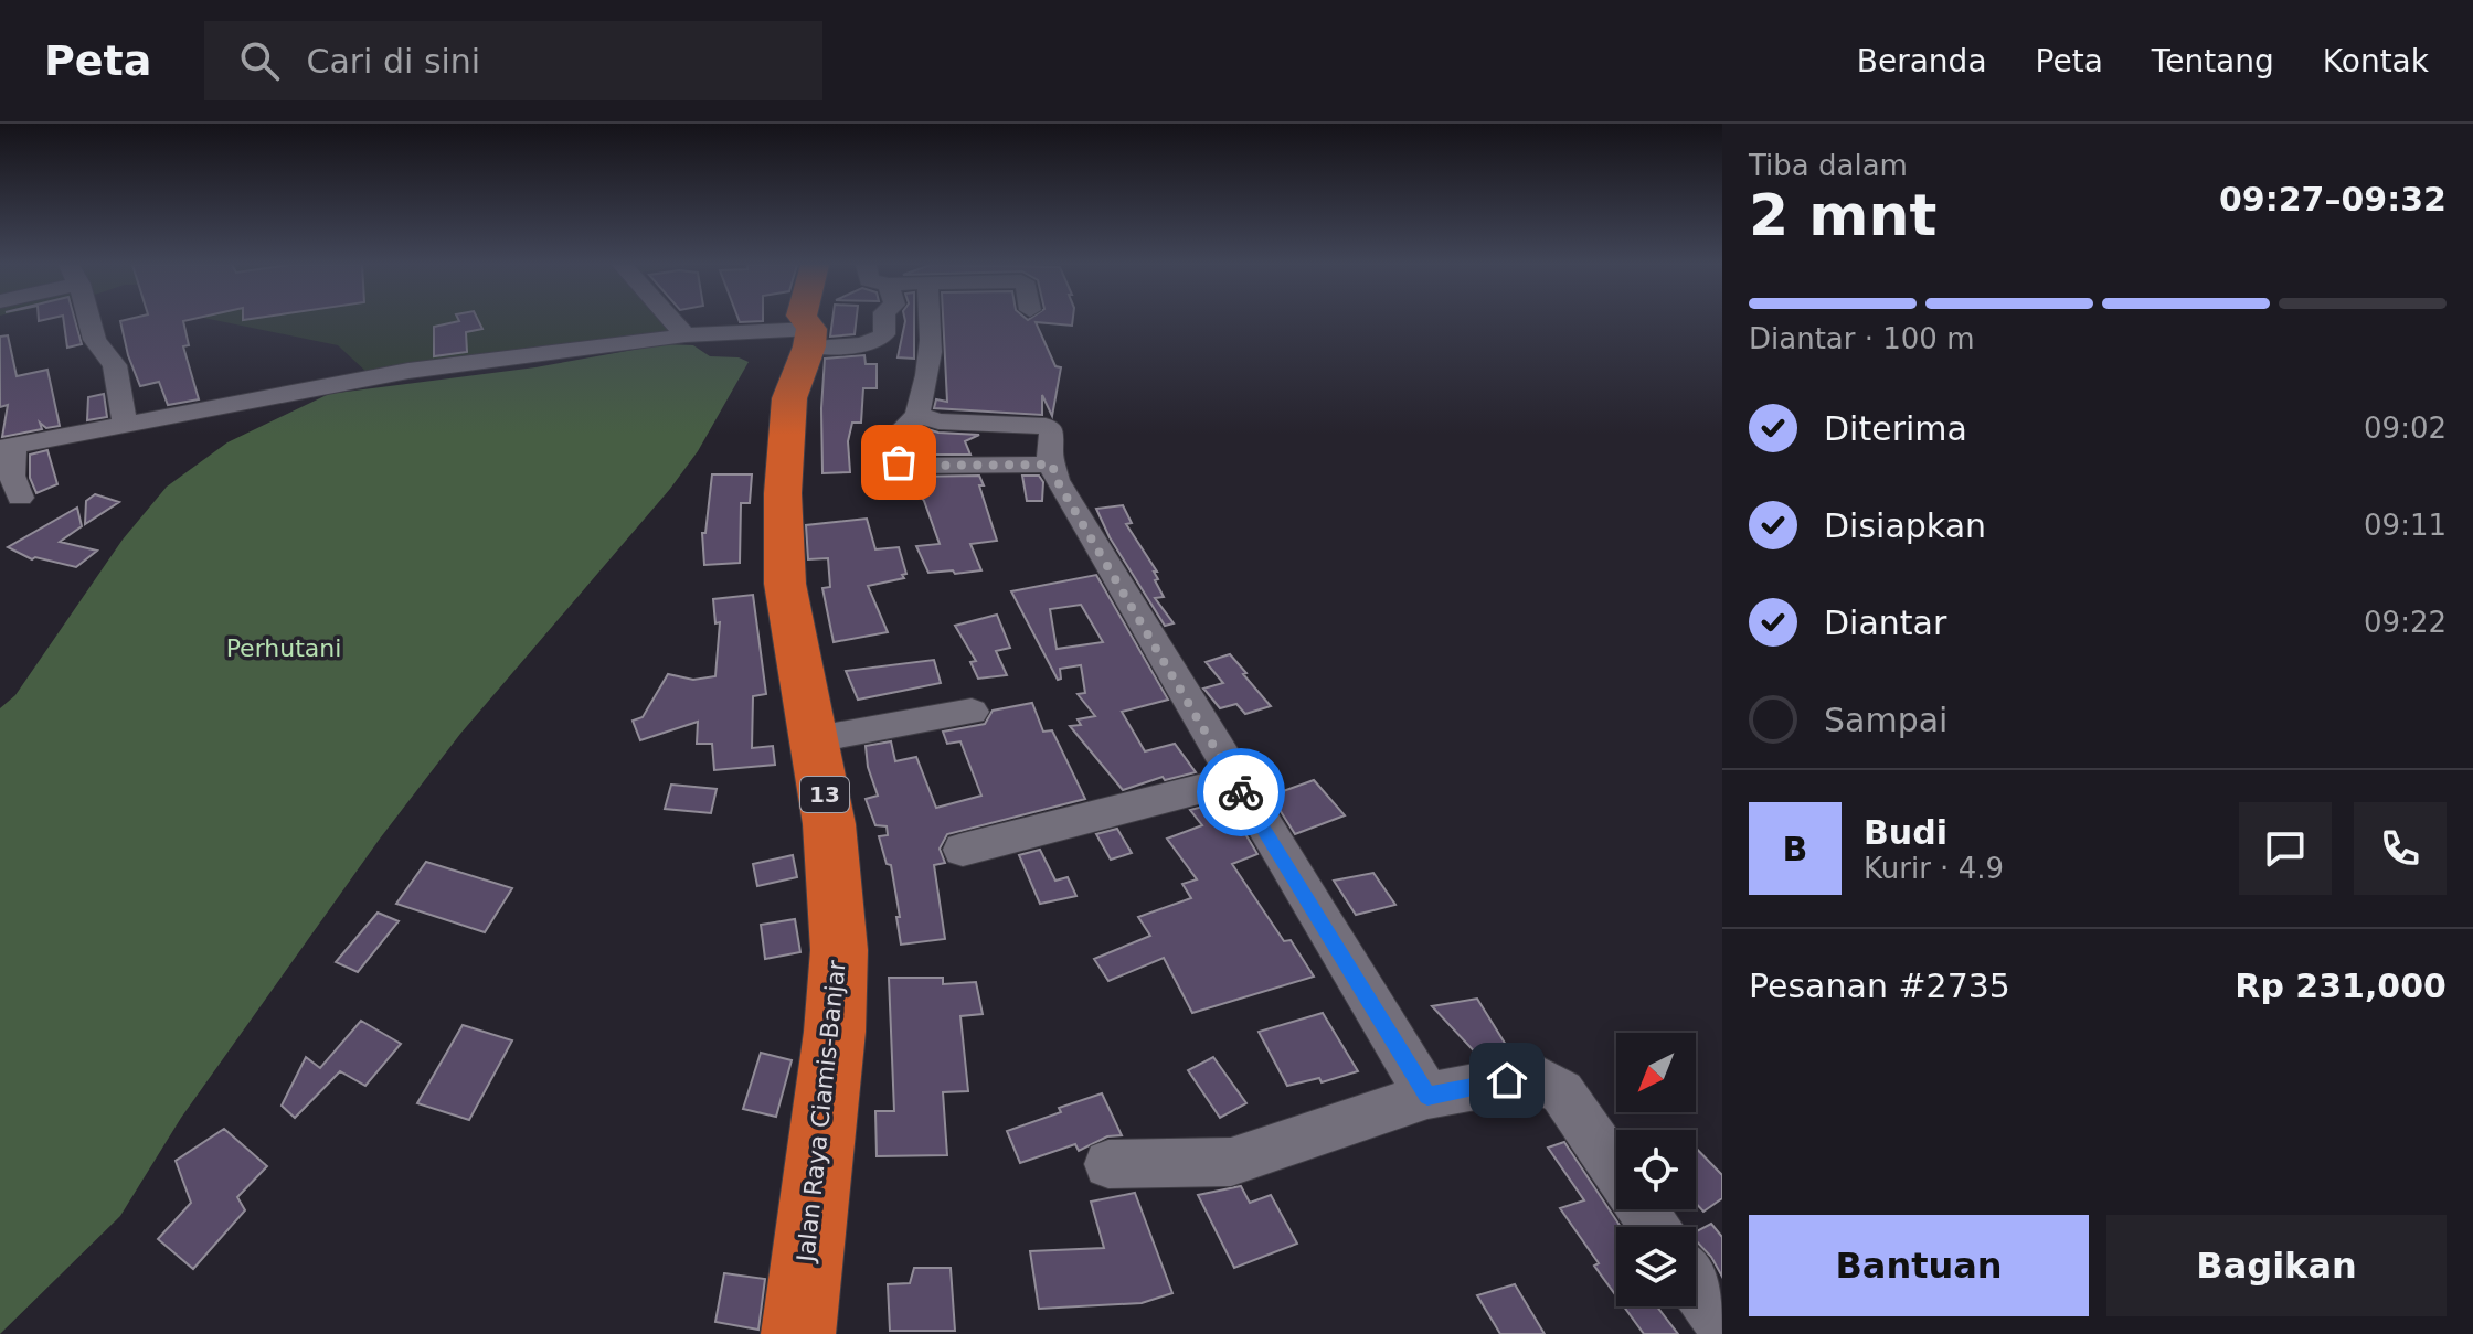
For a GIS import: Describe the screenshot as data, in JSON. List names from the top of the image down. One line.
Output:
{"streets":{"highway":["13","Jalan Raya Ciamis-Banjar"]},"parks":["Perhutani"],"north":"bottom left","page":{"header":"Peta","search":"Cari di sini","nav":["Beranda","Peta","Tentang","Kontak"],"heading":["2 mnt","Tiba dalam","09:27–09:32"],"panel":["Budi","Kurir · 4.9","Pesanan #2735","Rp 231,000"],"bar":"Diantar · 100 m","list":[["Diterima","09:02"],["Disiapkan","09:11"],["Diantar","09:22"],"Sampai"],"round":"B","buttons":["Bantuan","Bagikan"]}}
